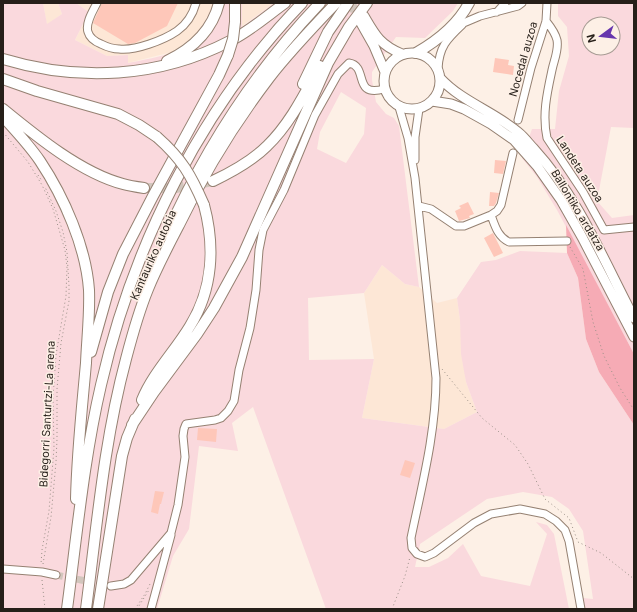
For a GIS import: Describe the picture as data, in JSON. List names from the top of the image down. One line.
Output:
{"streets":{"highway":["Kantauriko autobia"],"main road":["Ballontiko ardatza"],"street":["Nocedal auzoa","Landeta auzoa"],"path":["Bidegorri Santurtzi-La arena"]},"crossings":[["Nocedal auzoa","Landeta auzoa"]],"north":"left"}
